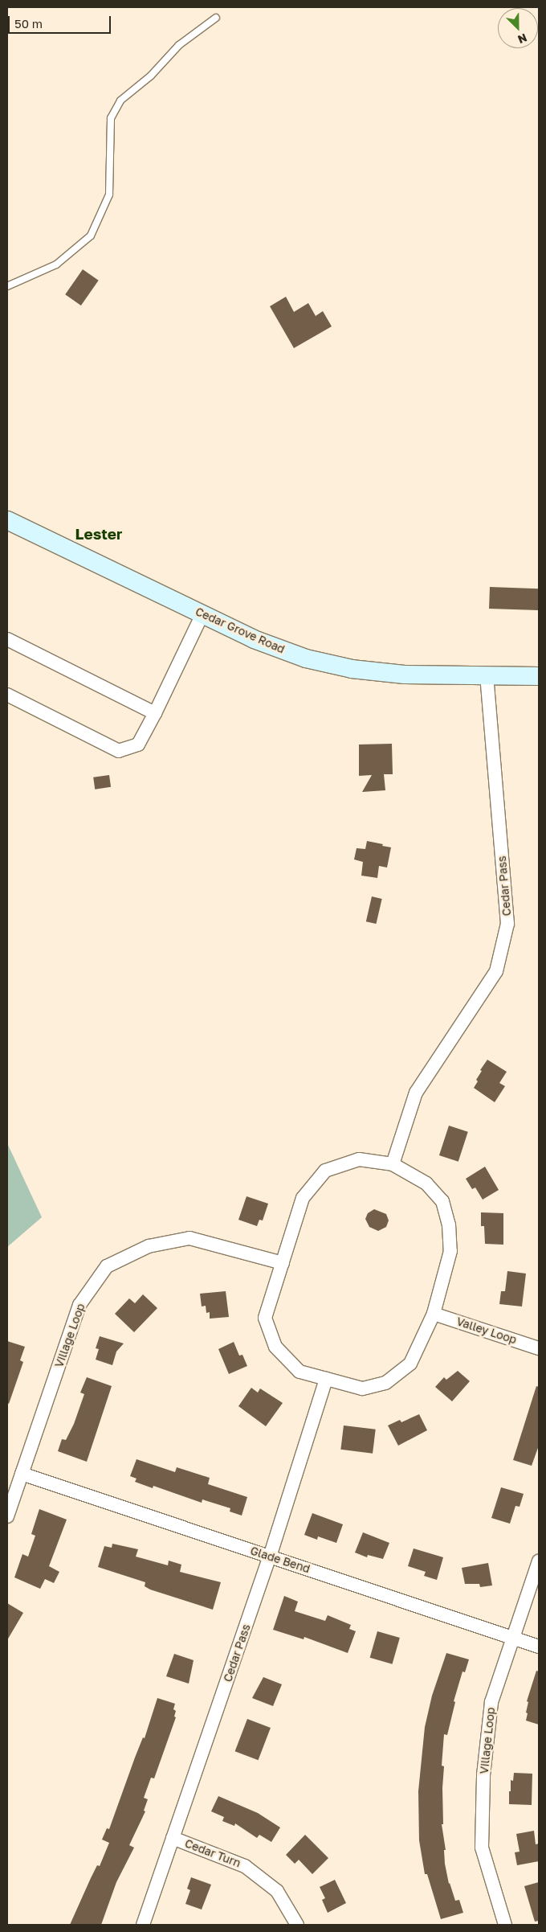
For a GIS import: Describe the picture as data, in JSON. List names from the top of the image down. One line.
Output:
{"streets":{"main road":["Cedar Grove Road"],"street":["Cedar Pass","Valley Loop","Village Loop","Glade Bend","Cedar Turn"]},"crossings":[["Cedar Grove Road","Cedar Pass"],["Cedar Pass","Glade Bend"],["Cedar Pass","Cedar Turn"],["Village Loop","Glade Bend"]],"districts":["Lester"],"scale_bar":"50 m","north":"bottom right"}
